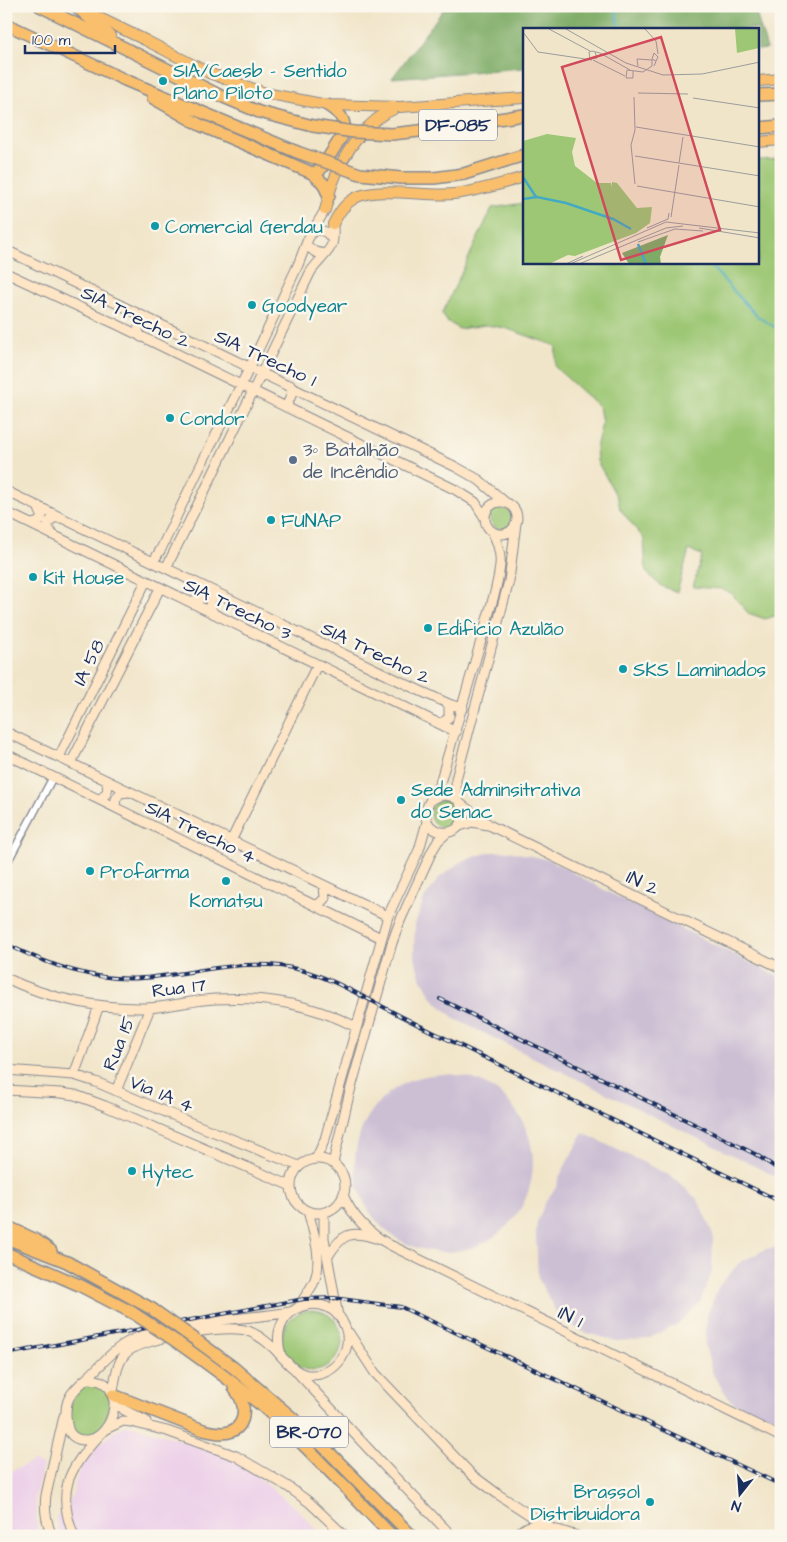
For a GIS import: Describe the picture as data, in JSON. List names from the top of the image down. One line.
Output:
{"streets":{"highway":["DF-085","BR-070"],"main road":["SIA Trecho 2","SIA Trecho 1","SIA Trecho 3","IA 58","SIA Trecho 4","IN 2","Rua 17","Rua 15","Via 1A 4","IN 1"]},"crossings":[["SIA Trecho 2","SIA Trecho 1"],["SIA Trecho 3","IA 58"],["Rua 17","Rua 15"],["Rua 15","Via 1A 4"],["Via 1A 4","IN 1"]],"places":["SIA/Caesb - Sentido Plano Piloto","Comercial Gerdau","Goodyear","Condor","3º Batalhão de Incêndio","FUNAP","Kit House","Edificio Azulão","SKS Laminados","Sede Adminsitrativa do Senac","Profarma","Komatsu","Hytec","Brassol Distribuidora"],"scale_bar":"100 m","north":"bottom"}
